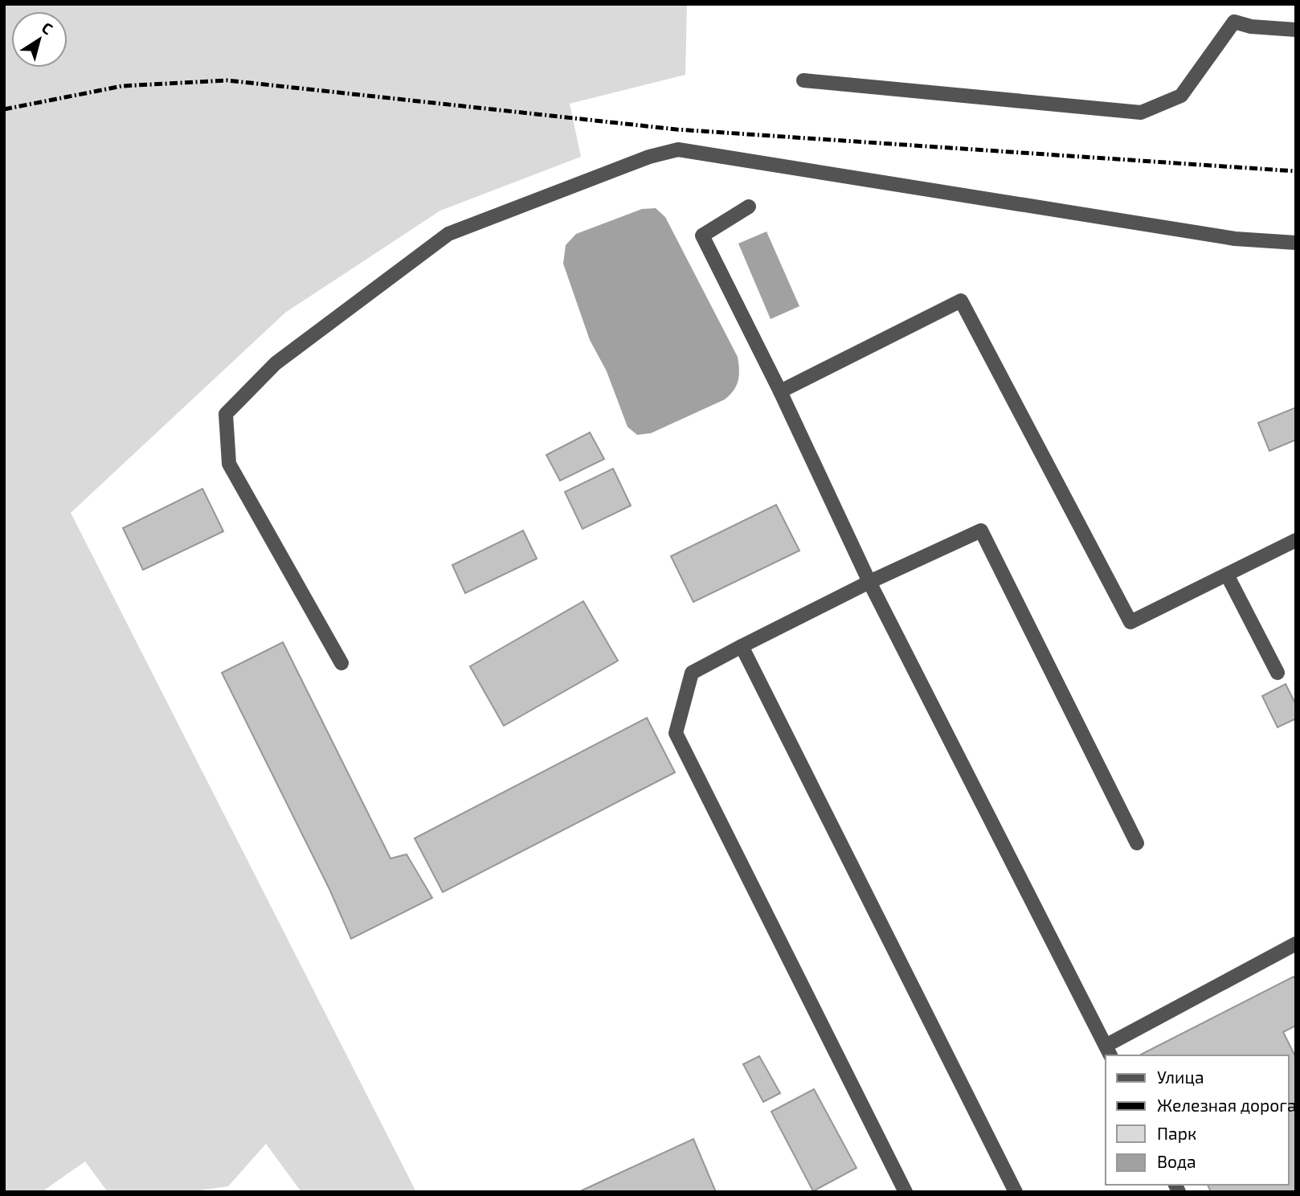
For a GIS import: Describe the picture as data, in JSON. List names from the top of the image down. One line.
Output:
{"legend":["Улица","Железная дорога","Парк","Вода"],"north":"top right"}
